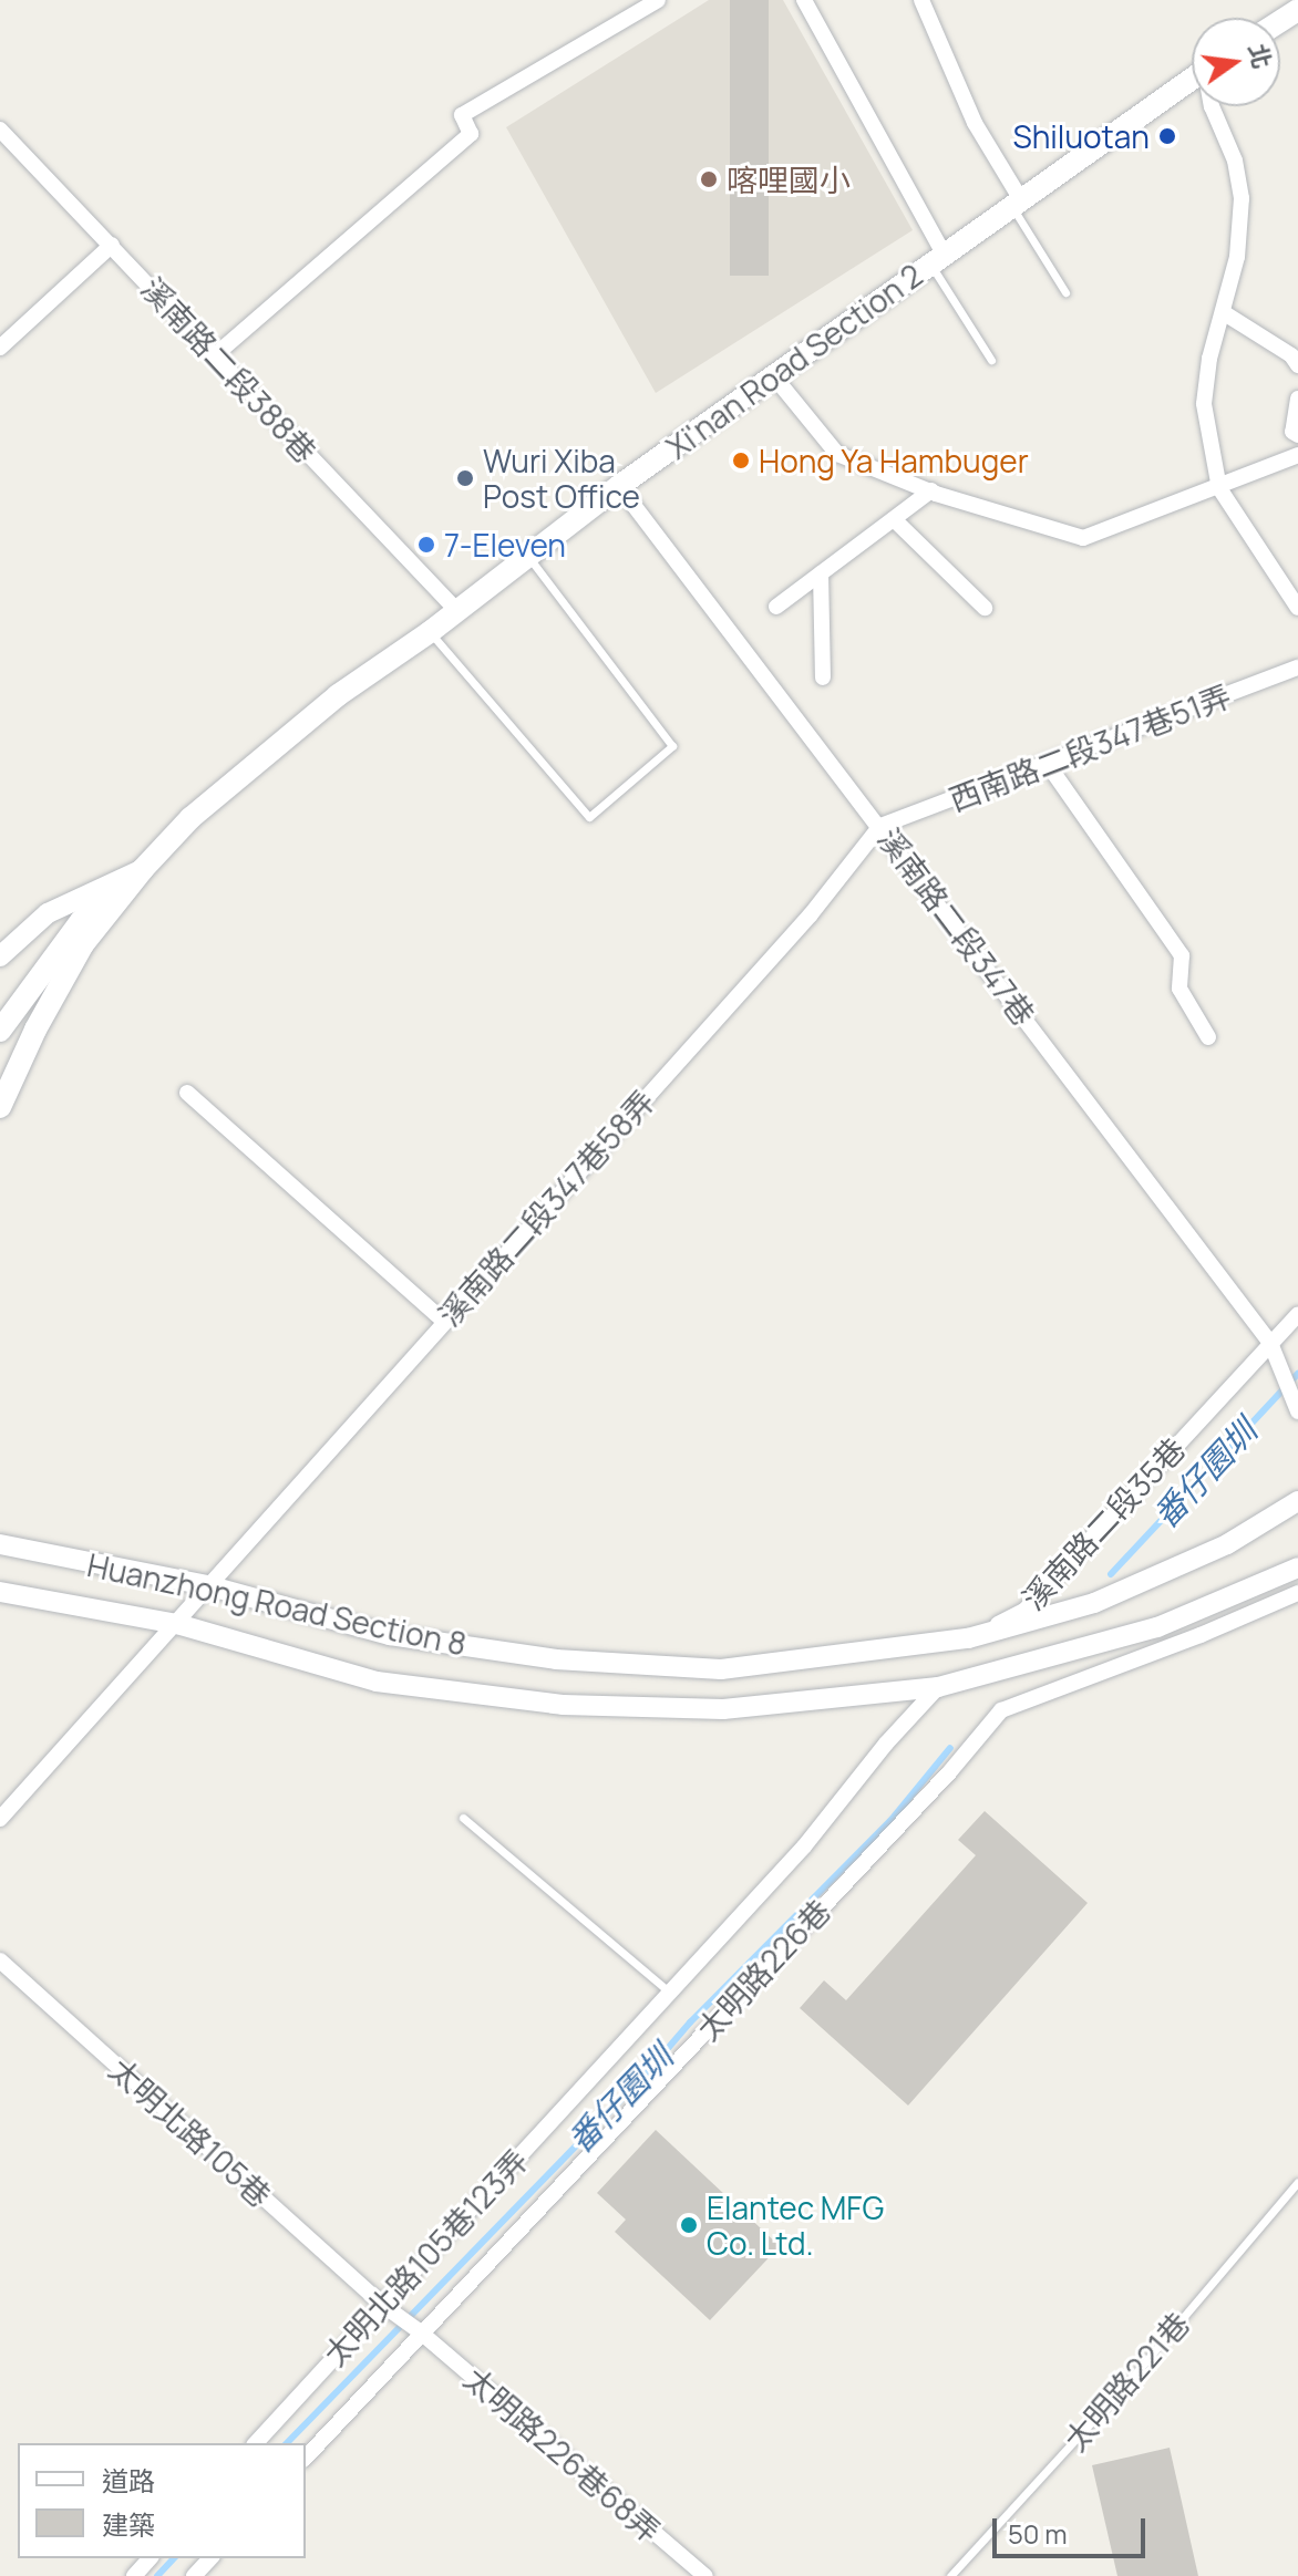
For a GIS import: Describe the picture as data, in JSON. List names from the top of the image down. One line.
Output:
{"streets":{"main road":["Xi'nan Road Section 2"],"street":["溪南路二段388巷","西南路二段347巷51弄","溪南路二段347巷","溪南路二段347巷58弄","溪南路二段35巷","Huanzhong Road Section 8","太明路226巷","太明北路105巷","太明北路105巷123弄","太明路226巷68弄"],"lane":["太明路221巷"]},"crossings":[["Xi'nan Road Section 2","溪南路二段388巷"],["Xi'nan Road Section 2","溪南路二段347巷"],["西南路二段347巷51弄","溪南路二段347巷"],["西南路二段347巷51弄","溪南路二段347巷58弄"],["溪南路二段347巷","溪南路二段347巷58弄"],["溪南路二段347巷","溪南路二段35巷"],["溪南路二段347巷58弄","Huanzhong Road Section 8"],["溪南路二段35巷","Huanzhong Road Section 8"],["Huanzhong Road Section 8","太明北路105巷123弄"],["太明路226巷","太明北路105巷"],["太明路226巷","太明路226巷68弄"],["太明北路105巷","太明北路105巷123弄"],["太明北路105巷","太明路226巷68弄"]],"water":["番仔園圳"],"places":["Shiluotan","喀哩國小","Hong Ya Hambuger","Wuri Xiba Post Office","7-Eleven","Elantec MFG Co. Ltd."],"legend":["道路","建築"],"scale_bar":"50 m","north":"right"}
